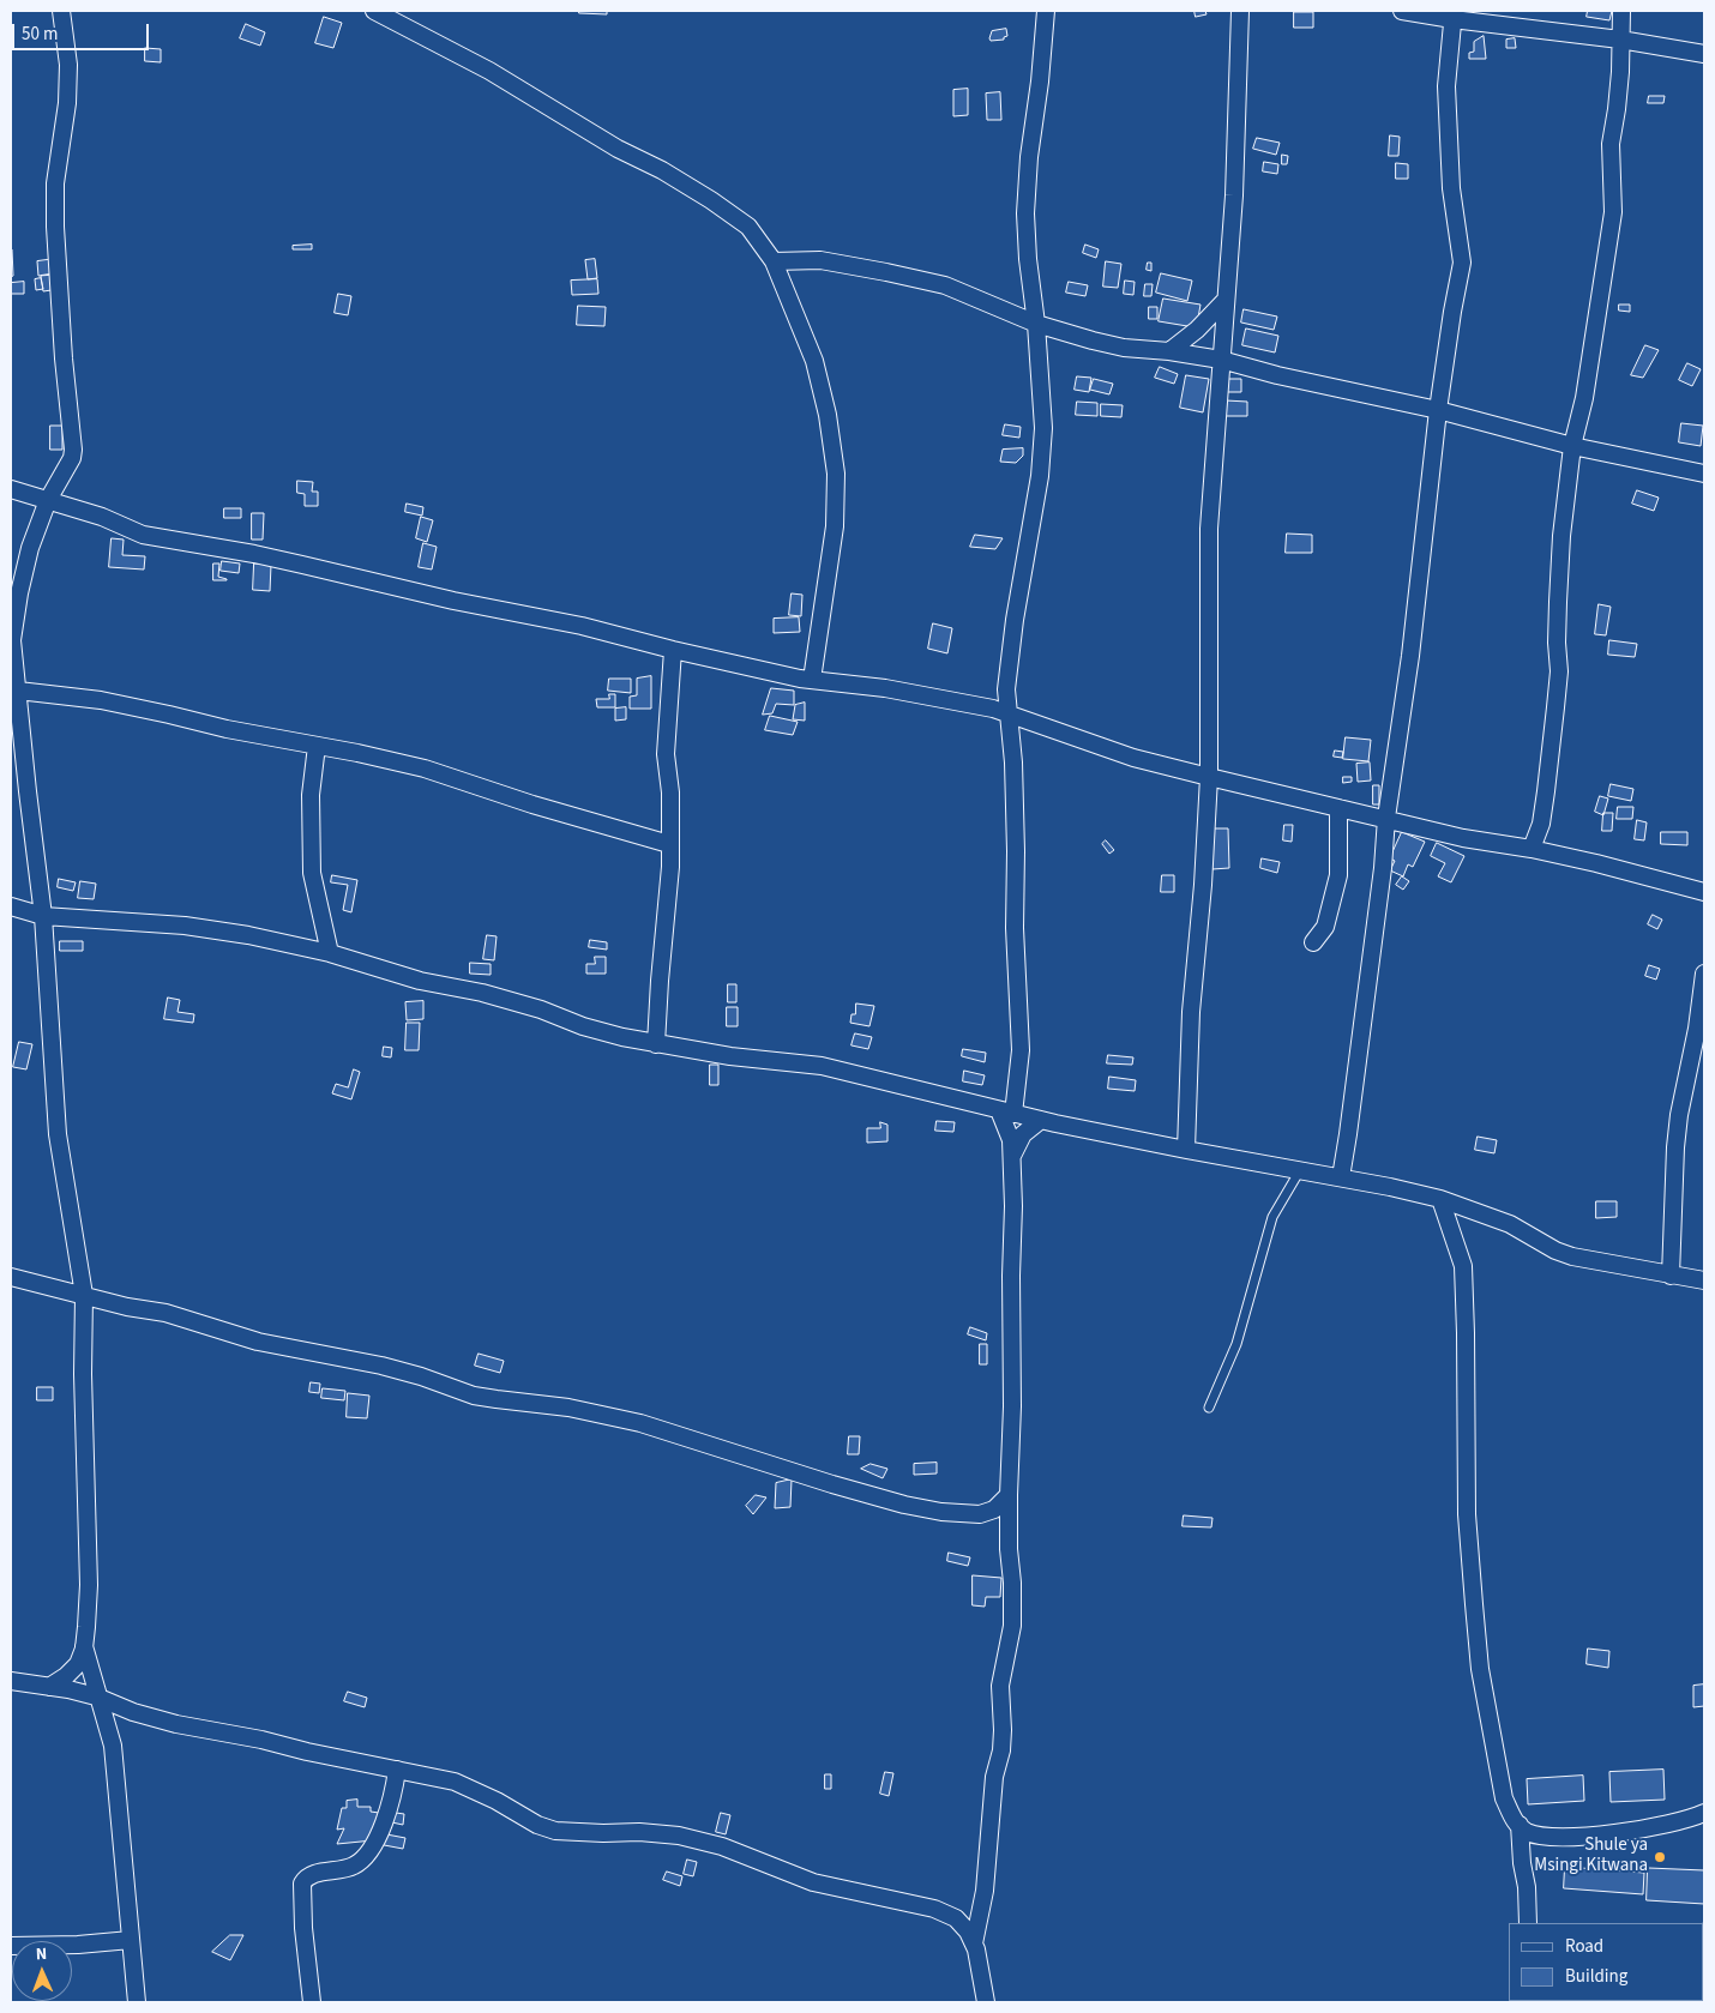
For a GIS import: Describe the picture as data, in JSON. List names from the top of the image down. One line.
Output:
{"places":["Shule ya Msingi Kitwana"],"legend":["Road","Building"],"scale_bar":"50 m","north":"top"}
